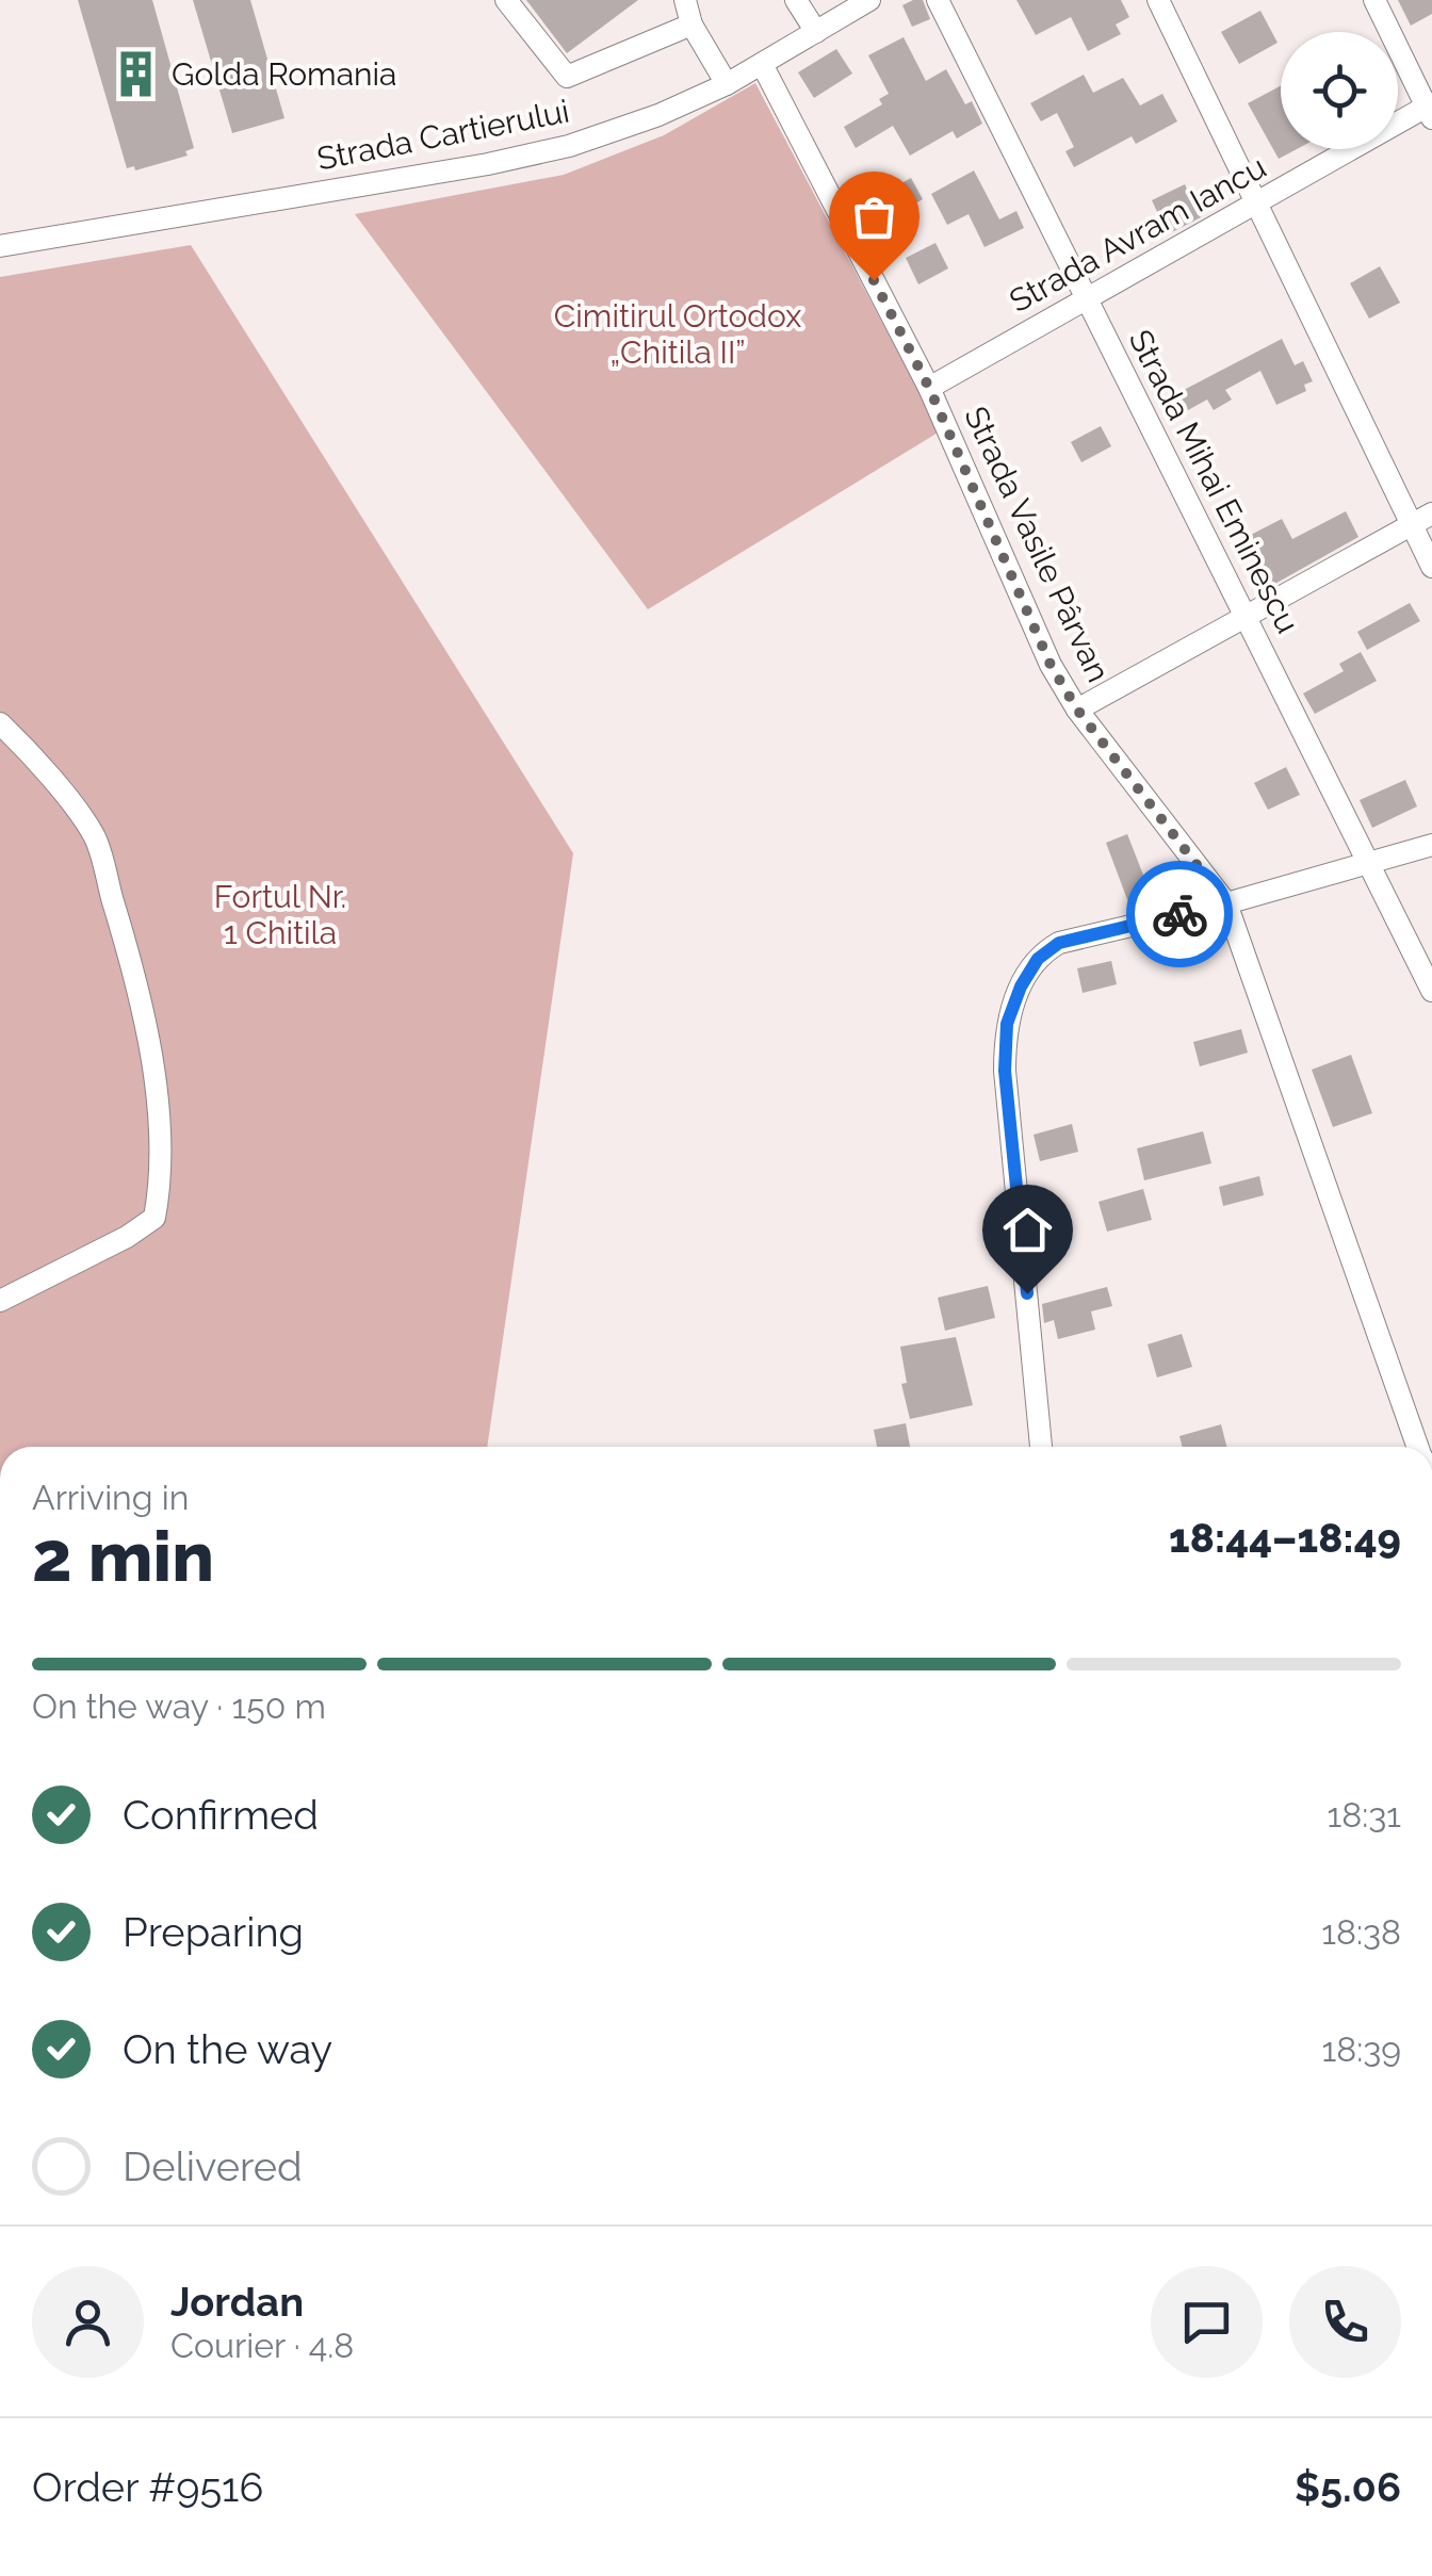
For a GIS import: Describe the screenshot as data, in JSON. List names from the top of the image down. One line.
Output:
{"streets":{"street":["Strada Cartierului","Strada Avram Iancu","Strada Mihai Eminescu","Strada Vasile Pârvan"]},"crossings":[["Strada Cartierului","Strada Vasile Pârvan"],["Strada Avram Iancu","Strada Mihai Eminescu"],["Strada Avram Iancu","Strada Vasile Pârvan"]],"parks":["Cimitirul Ortodox „Chitila II”","Fortul Nr. 1 Chitila"],"places":{"building":["Golda Romania"]},"page":{"heading":["2 min","Arriving in","18:44–18:49"],"panel":["Jordan","Courier · 4.8","Order #9516","$5.06"],"bar":"On the way · 150 m","list":[["Confirmed","18:31"],["Preparing","18:38"],["On the way","18:39"],"Delivered"]}}
